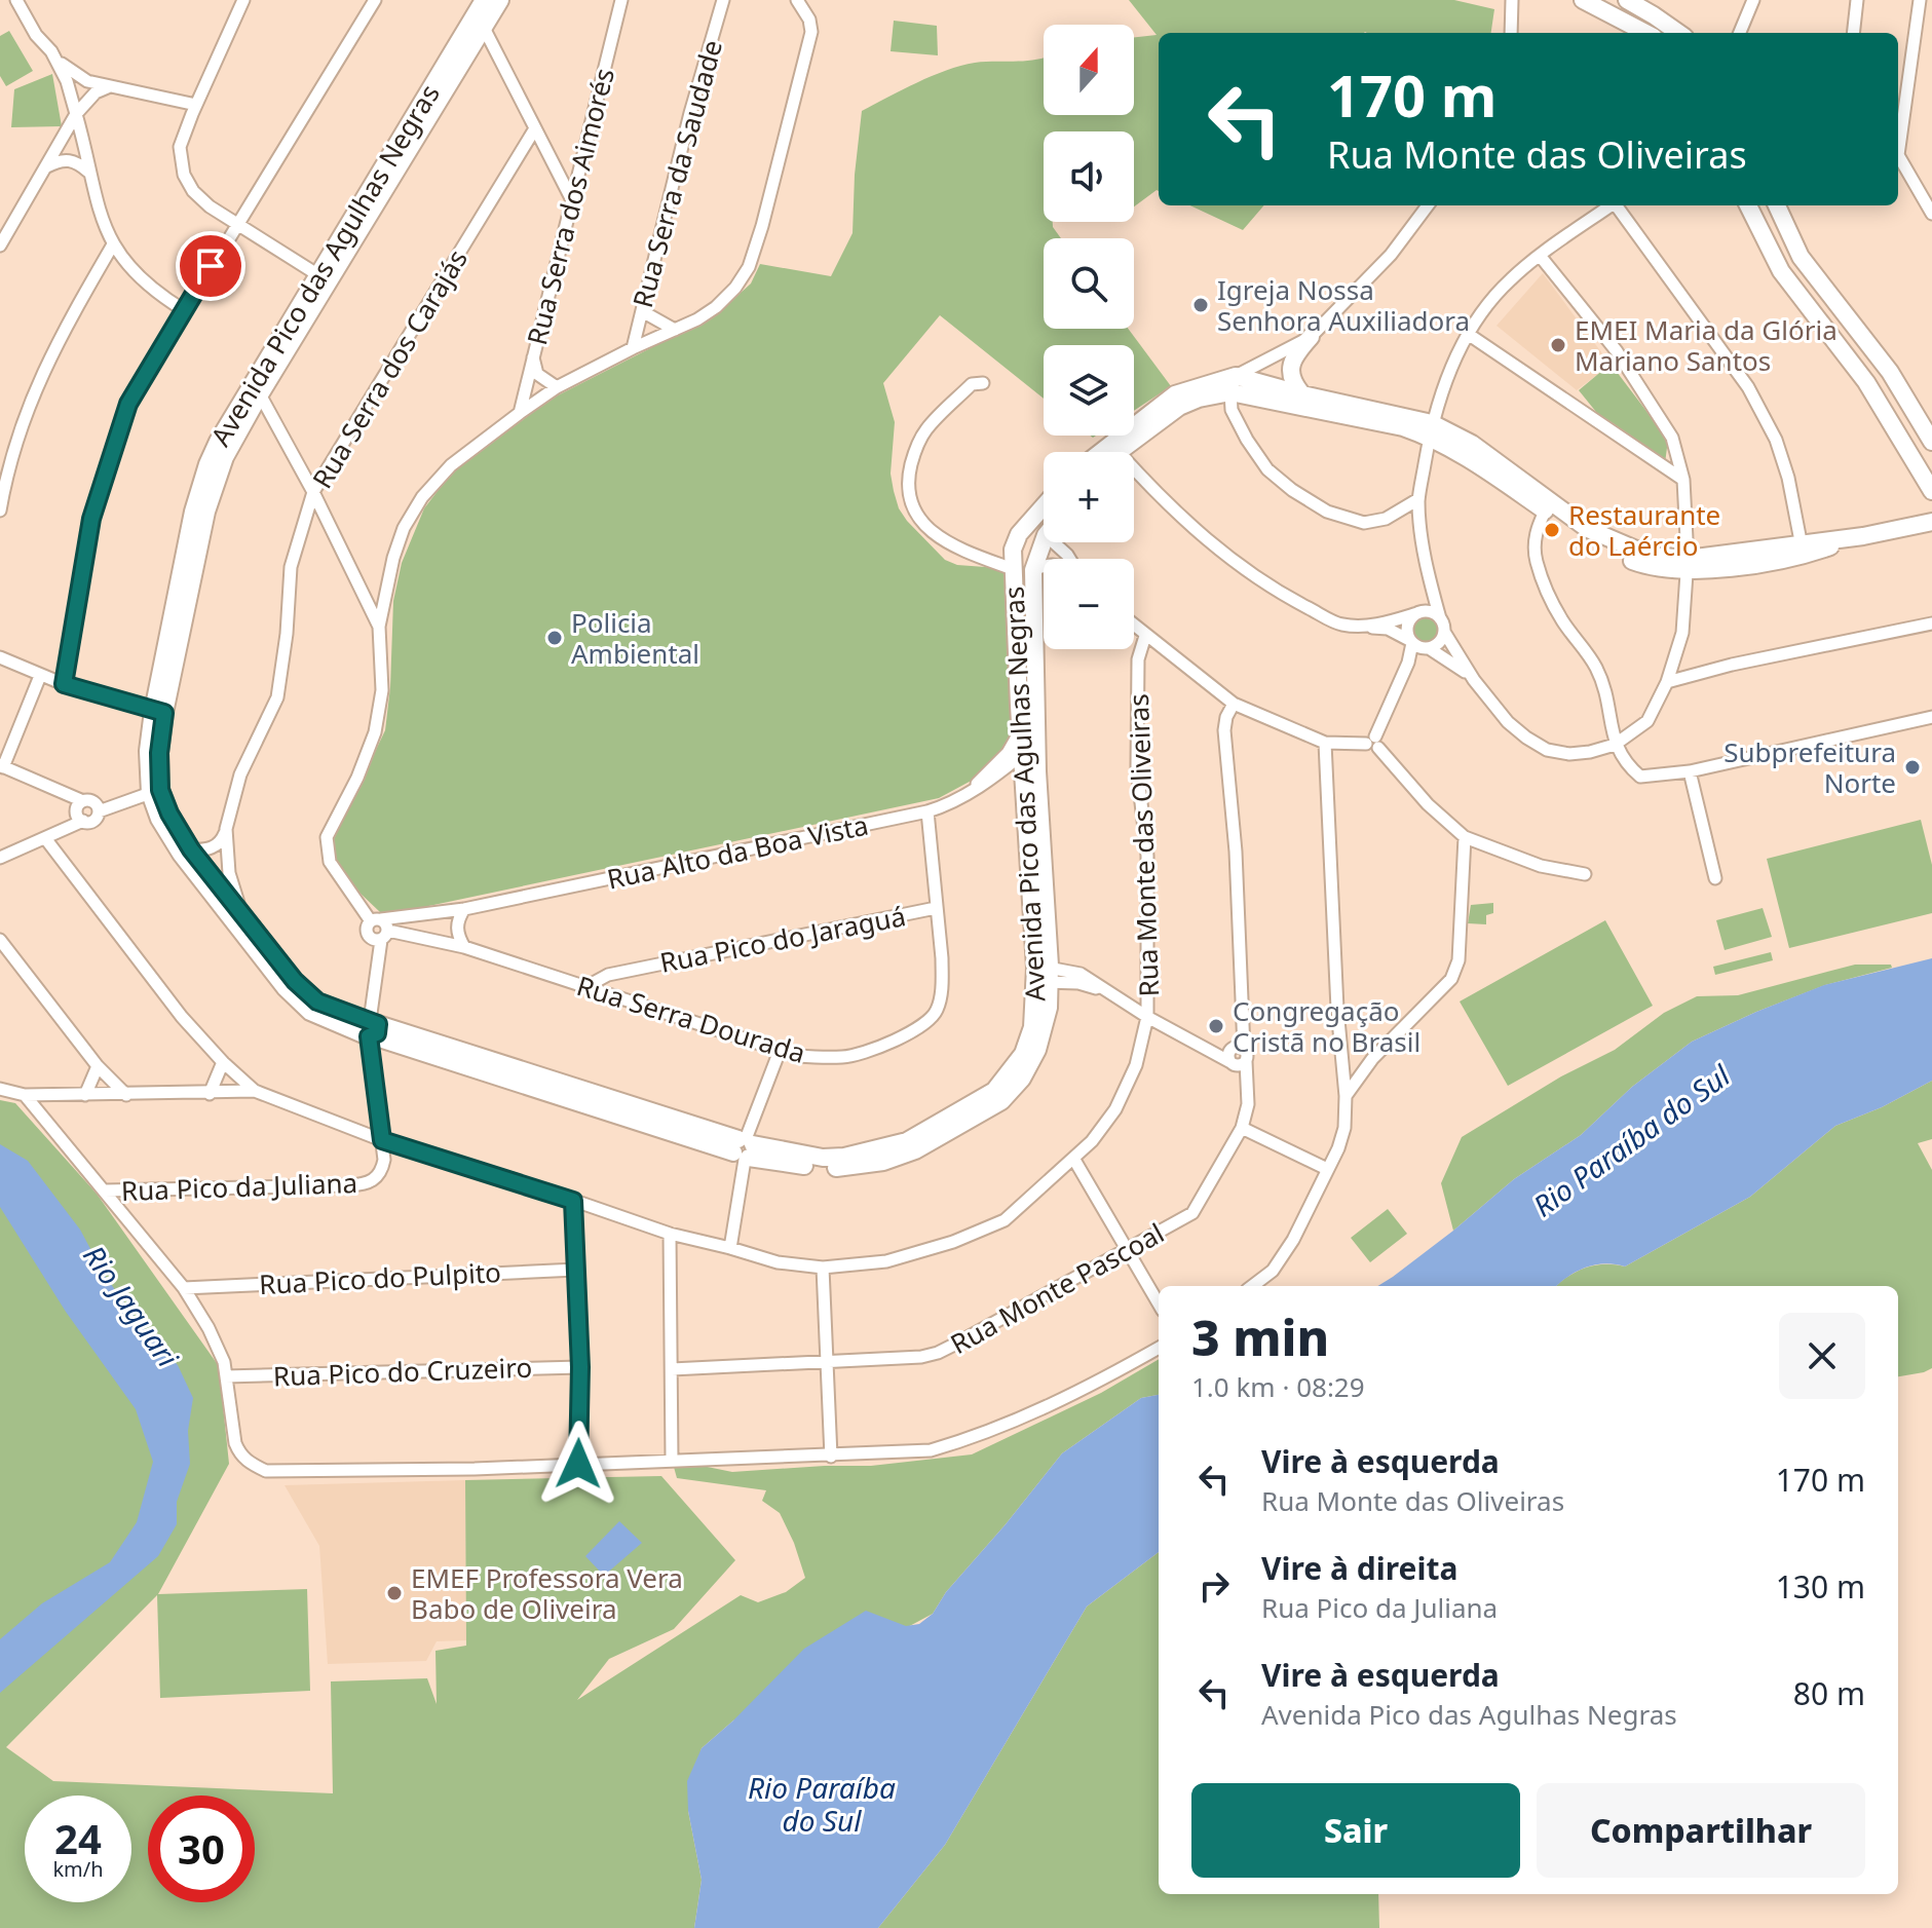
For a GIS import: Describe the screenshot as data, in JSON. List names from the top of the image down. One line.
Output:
{"streets":{"street":["Rua Serra da Saudade","Rua Serra dos Aimorés","Avenida Pico das Agulhas Negras","Rua Serra dos Carajás","Rua Monte das Oliveiras","Rua Alto da Boa Vista","Rua Pico do Jaraguá","Rua Serra Dourada","Rua Pico da Juliana","Rua Pico do Pulpito","Rua Monte Pascoal","Rua Pico do Cruzeiro"]},"crossings":[["Avenida Pico das Agulhas Negras","Rua Serra dos Carajás"],["Avenida Pico das Agulhas Negras","Rua Alto da Boa Vista"],["Avenida Pico das Agulhas Negras","Rua Pico da Juliana"],["Rua Monte das Oliveiras","Rua Pico da Juliana"],["Rua Alto da Boa Vista","Rua Serra Dourada"],["Rua Alto da Boa Vista","Rua Pico da Juliana"],["Rua Pico do Jaraguá","Rua Serra Dourada"],["Rua Serra Dourada","Rua Pico da Juliana"]],"water":["Rio Paraíba do Sul","Rio Jaguari"],"places":["Igreja Nossa Senhora Auxiliadora","EMEI Maria da Glória Mariano Santos","Restaurante do Laércio","Policia Ambiental","Subprefeitura Norte","Congregação Cristã no Brasil","EMEF Professora Vera Babo de Oliveira"],"north":"top","page":{"map_buttons":["+","−"],"turn":["170 m","Rua Monte das Oliveiras"],"heading":["3 min","1.0 km · 08:29"],"list":[{"name":"Vire à esquerda","note":"Rua Monte das Oliveiras","value":"170 m"},{"name":"Vire à direita","note":"Rua Pico da Juliana","value":"130 m"},{"name":"Vire à esquerda","note":"Avenida Pico das Agulhas Negras","value":"80 m"}],"buttons":["Sair","Compartilhar"],"speed":"24 km/h","limit":"30"}}
